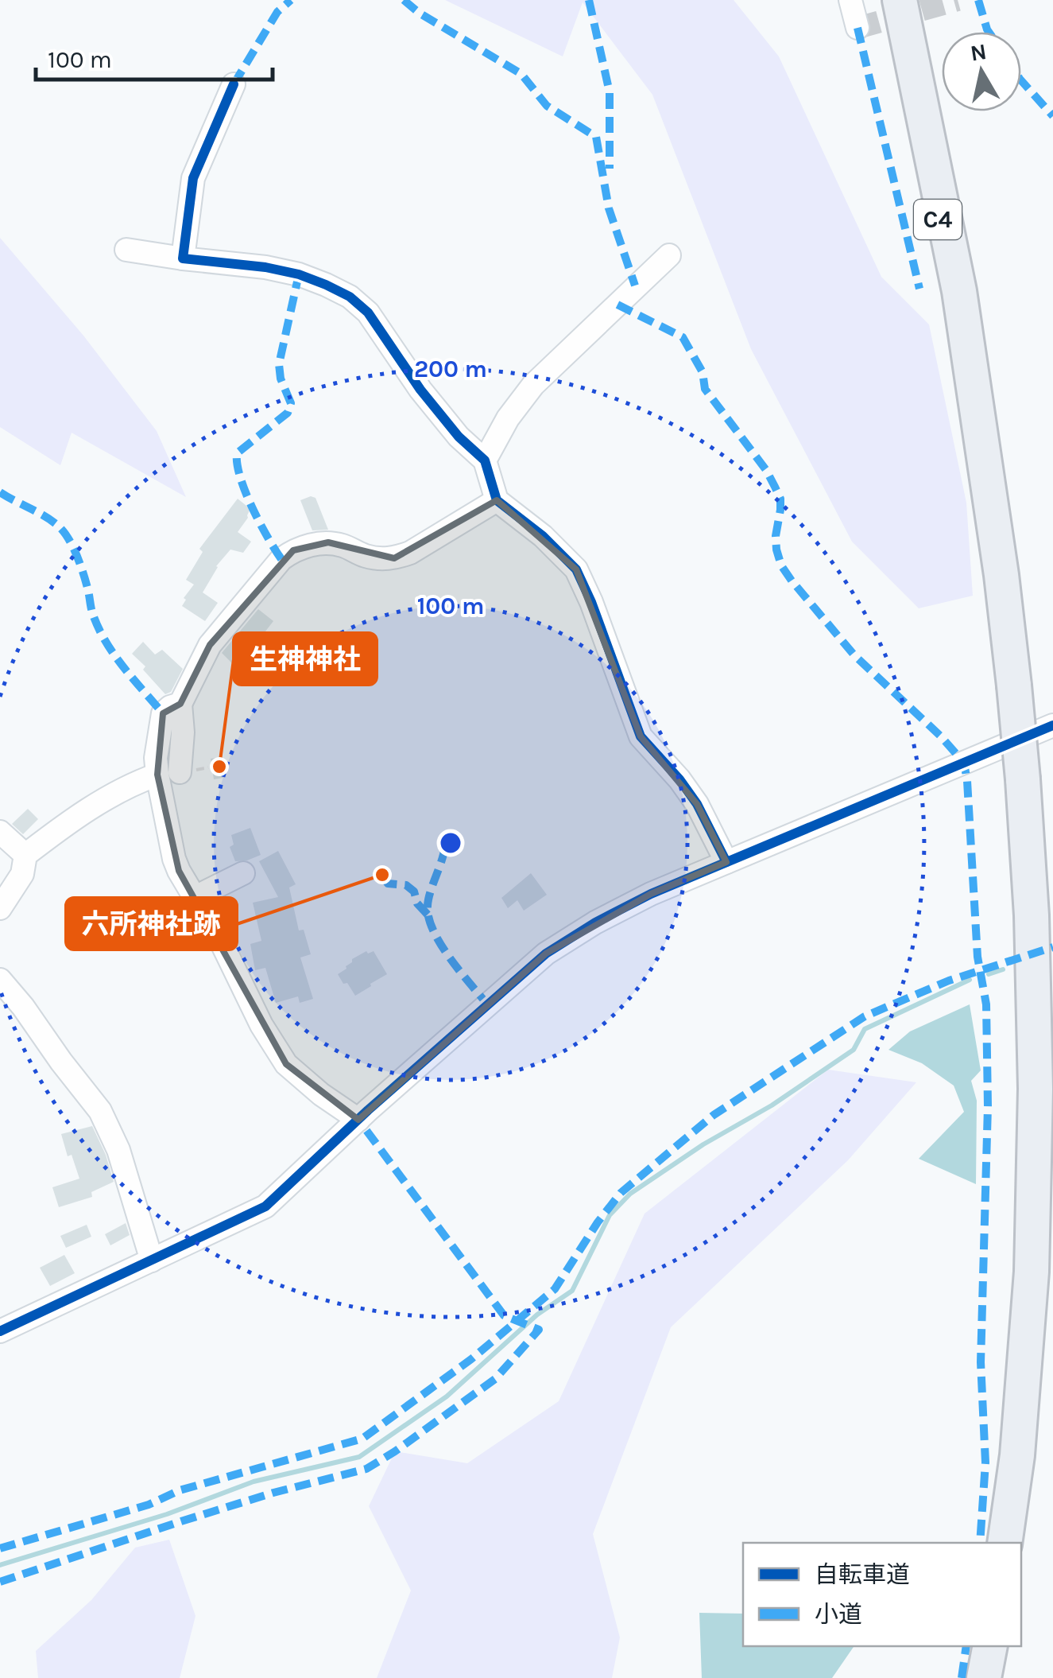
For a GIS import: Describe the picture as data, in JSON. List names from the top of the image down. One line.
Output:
{"streets":{"highway":["C4"]},"places":["生神神社","六所神社跡"],"legend":["自転車道","小道"],"scale_bar":"100 m","north":"top","rings":["200 m","100 m"]}
